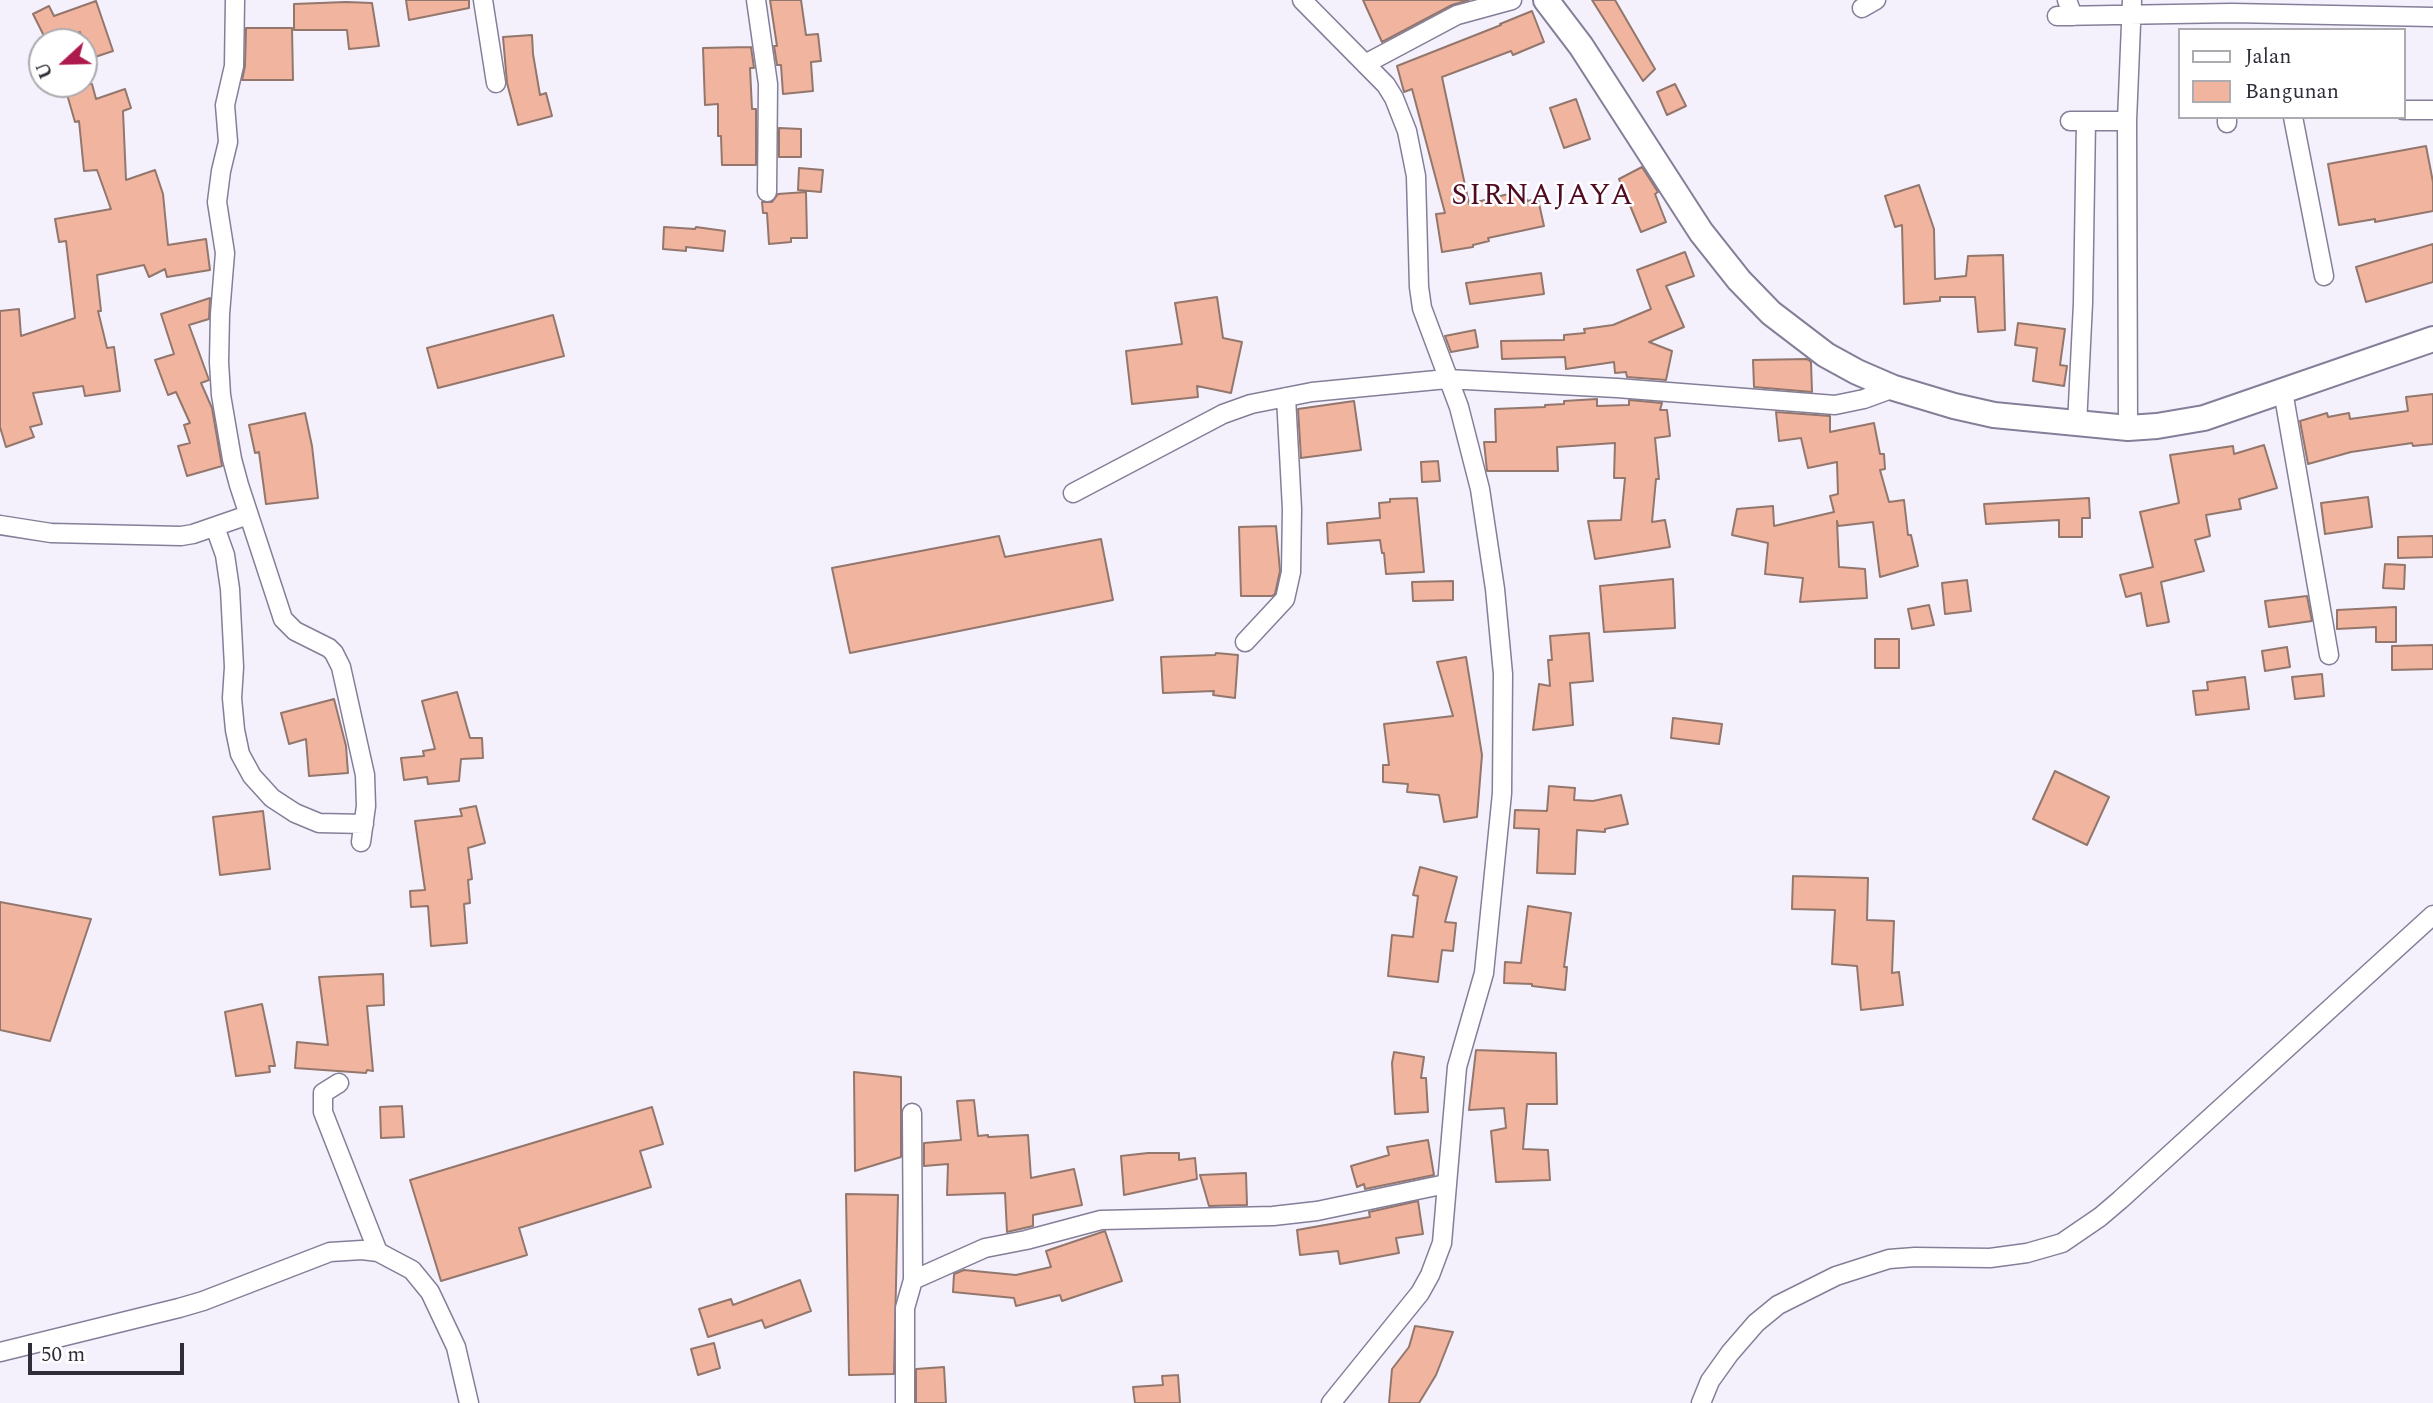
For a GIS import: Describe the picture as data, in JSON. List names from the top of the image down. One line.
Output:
{"districts":["SIRNAJAYA"],"legend":["Jalan","Bangunan"],"scale_bar":"50 m","north":"left"}
